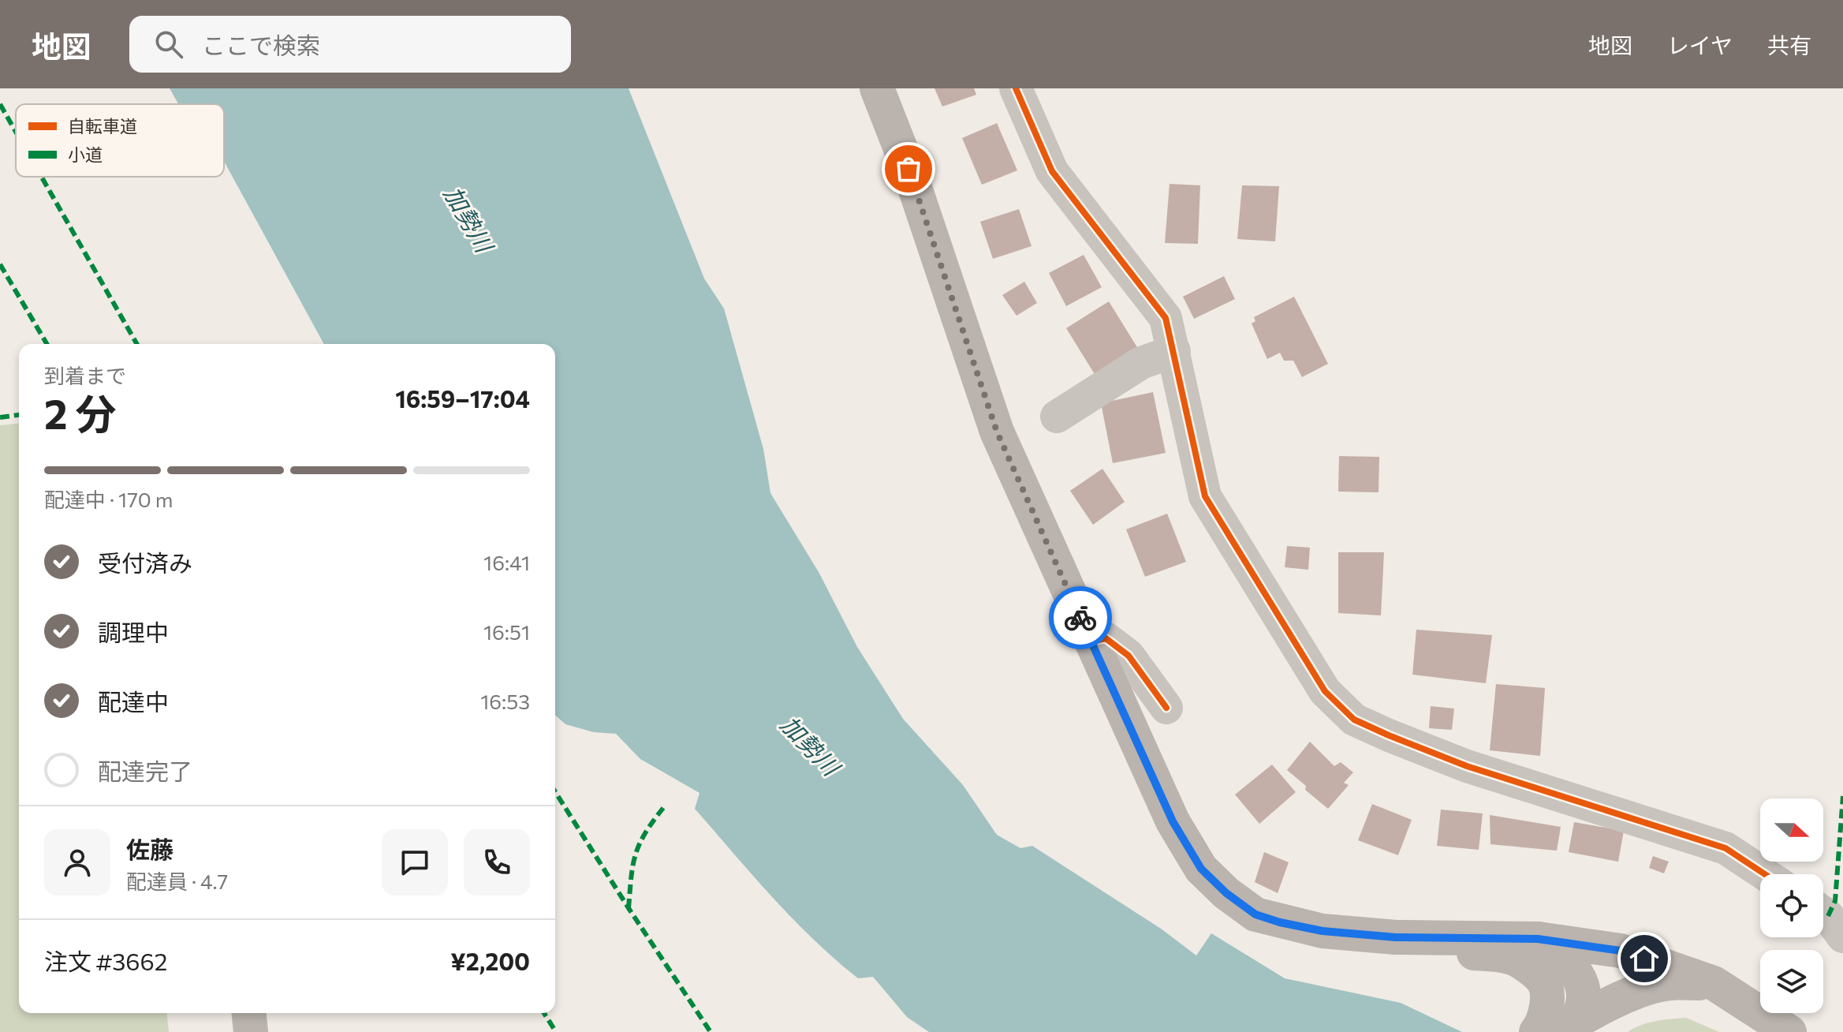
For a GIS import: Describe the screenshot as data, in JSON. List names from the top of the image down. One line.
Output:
{"water":["加勢川"],"legend":["自転車道","小道"],"north":"right","page":{"header":"地図","search":"ここで検索","nav":["地図","レイヤ","共有"],"heading":["2 分","到着まで","16:59–17:04"],"panel":["佐藤","配達員 · 4.7","注文 #3662","¥2,200"],"bar":"配達中 · 170 m","list":[["受付済み","16:41"],["調理中","16:51"],["配達中","16:53"],"配達完了"]}}
